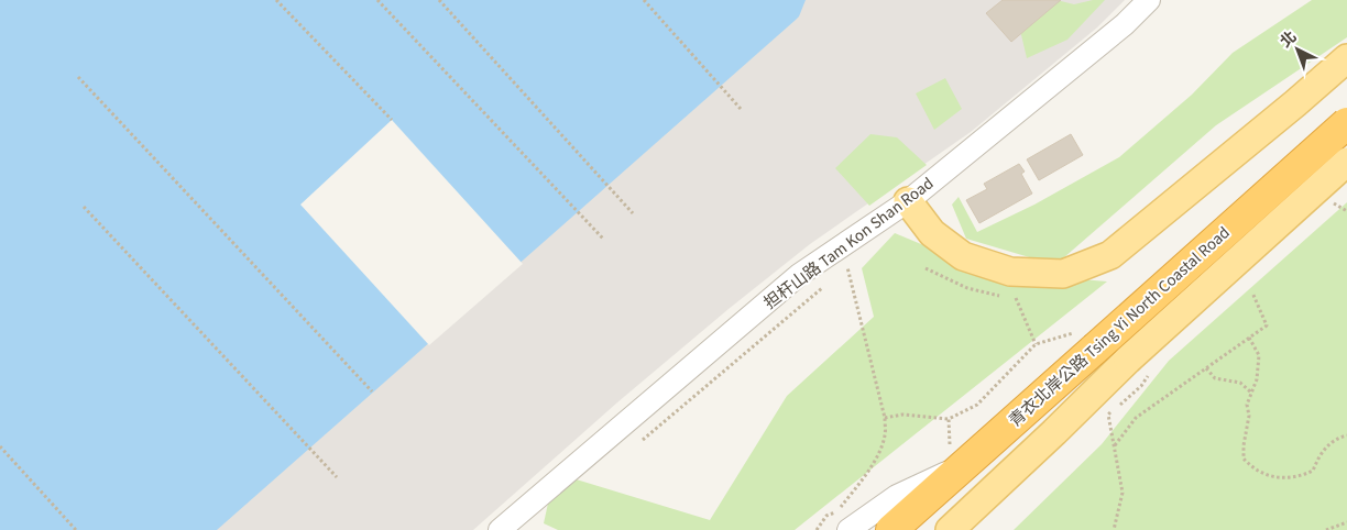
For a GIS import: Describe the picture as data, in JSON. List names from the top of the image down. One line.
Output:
{"streets":{"highway":["青衣北岸公路 Tsing Yi North Coastal Road"],"street":["担杆山路 Tam Kon Shan Road"]},"north":"top left"}
